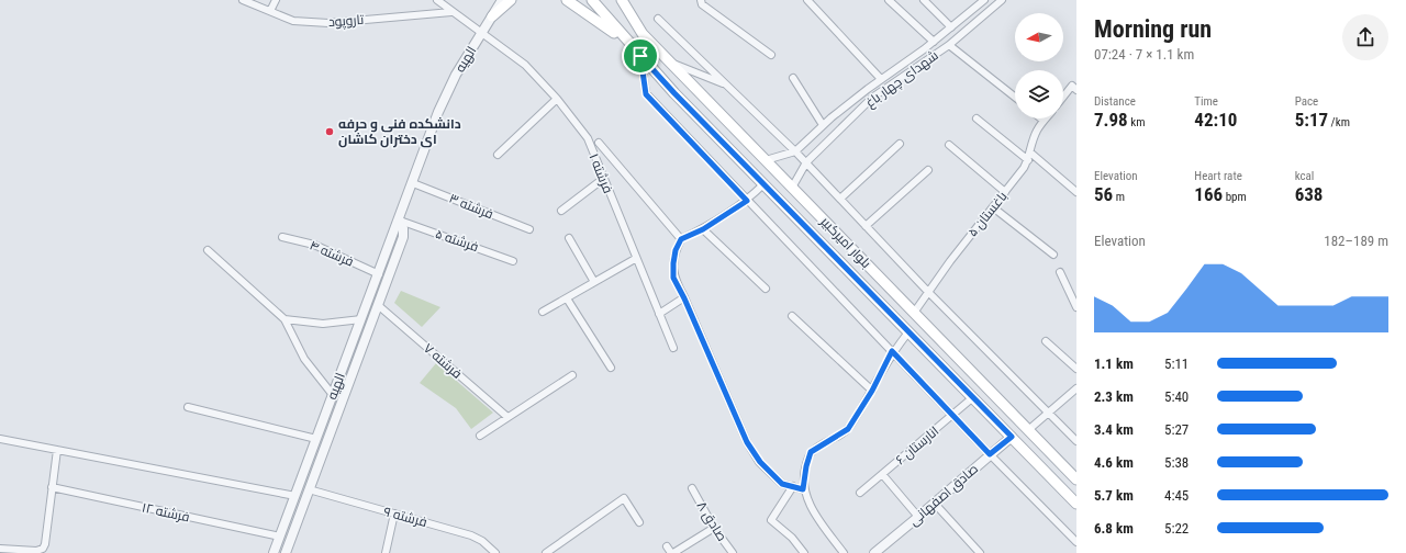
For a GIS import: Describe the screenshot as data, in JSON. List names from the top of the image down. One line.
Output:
{"streets":{"main road":["بلوار امیرکبیر"],"street":["تاروپود","الهیه","شهدای چهار باغ","فرشته ۱","فرشته ۳","باغستان ۵","فرشته ۵","فرشته ۴","فرشته ۷","انارستان ۶","صادق اصفهانی","فرشته ۱۲","فرشته ۹","صادق ۸"]},"crossings":[["تاروپود","فرشته ۱"],["الهیه","فرشته ۱"],["الهیه","فرشته ۳"],["الهیه","فرشته ۵"],["الهیه","فرشته ۴"],["الهیه","فرشته ۷"],["الهیه","فرشته ۱۲"],["الهیه","فرشته ۹"],["شهدای چهار باغ","بلوار امیرکبیر"],["باغستان ۵","بلوار امیرکبیر"],["بلوار امیرکبیر","انارستان ۶"],["بلوار امیرکبیر","صادق اصفهانی"]],"places":["دانشکده فنی و حرفه ای دختران کاشان"],"north":"left","page":{"heading":["Morning run","07:24 · 7 × 1.1 km"],"stats":[["Distance","7.98 km"],["Time","42:10"],["Pace","5:17 /km"],["Elevation","56 m"],["Heart rate","166 bpm"],["kcal","638"]],"chart":["Elevation","182–189 m"],"list":[{"name":"1.1 km","note":"5:11"},{"name":"2.3 km","note":"5:40"},{"name":"3.4 km","note":"5:27"},{"name":"4.6 km","note":"5:38"},{"name":"5.7 km","note":"4:45"},{"name":"6.8 km","note":"5:22"}]}}
